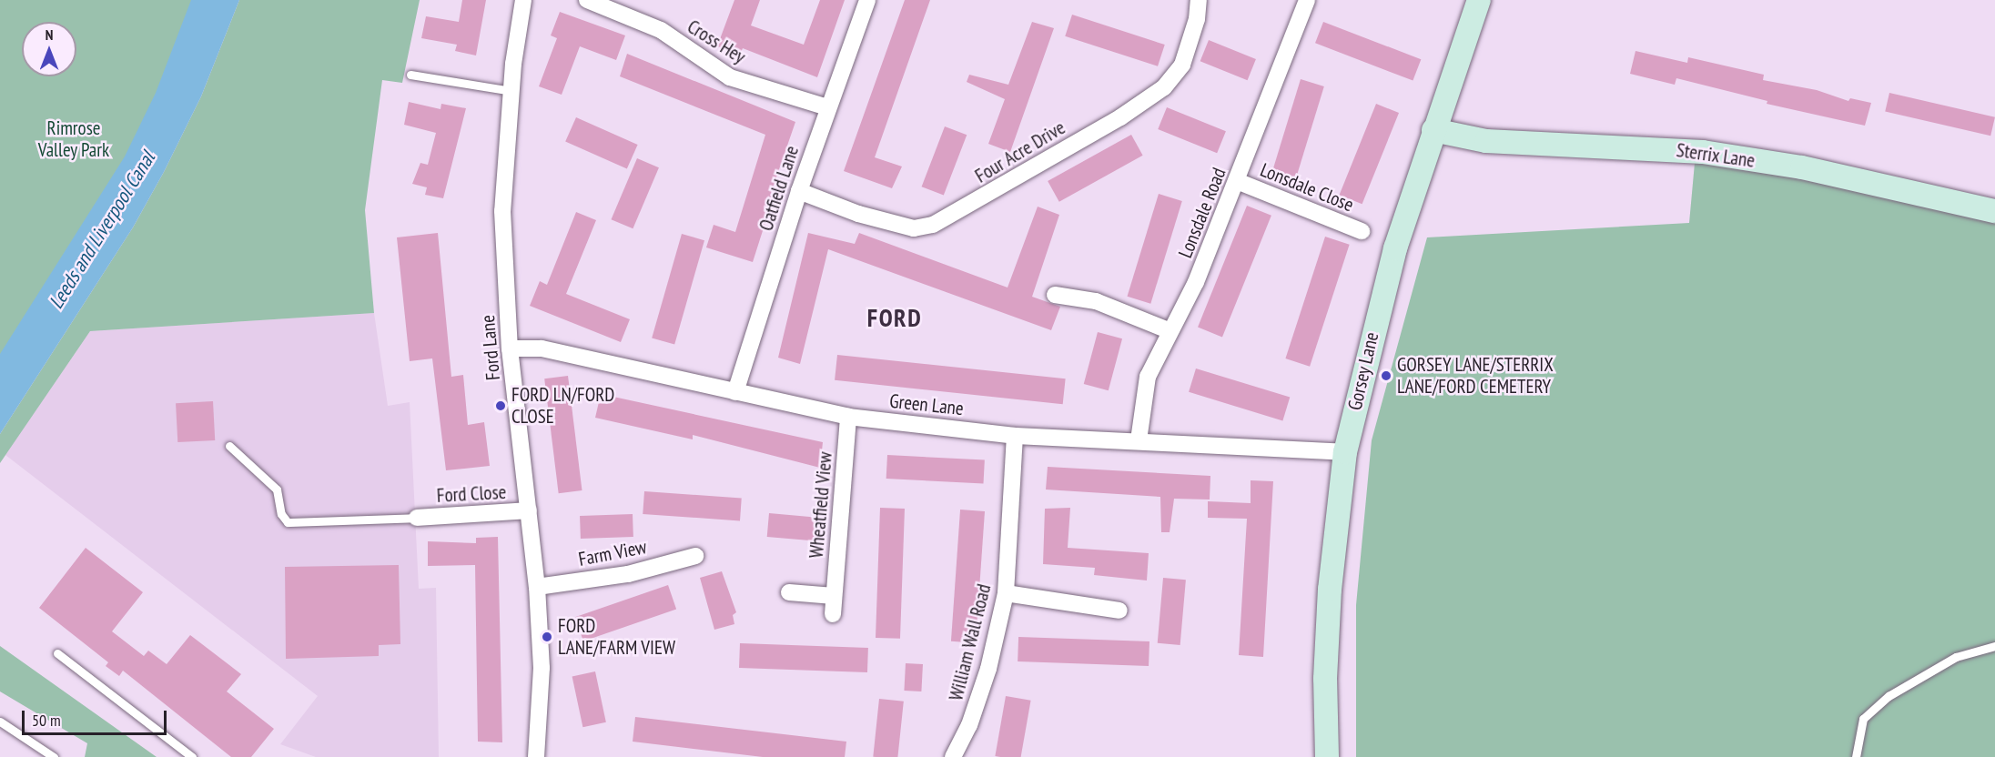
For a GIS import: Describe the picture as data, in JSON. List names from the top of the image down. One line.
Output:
{"streets":{"main road":["Sterrix Lane","Gorsey Lane"],"street":["Cross Hey","Four Acre Drive","Lonsdale Close","Oatfield Lane","Lonsdale Road","Ford Lane","Green Lane","Ford Close","Wheatfield View","Farm View","William Wall Road"]},"crossings":[["Cross Hey","Oatfield Lane"],["Four Acre Drive","Oatfield Lane"],["Sterrix Lane","Gorsey Lane"],["Lonsdale Close","Lonsdale Road"],["Oatfield Lane","Green Lane"],["Lonsdale Road","Green Lane"],["Ford Lane","Green Lane"],["Ford Lane","Ford Close"],["Ford Lane","Farm View"],["Gorsey Lane","Green Lane"],["Green Lane","Wheatfield View"],["Green Lane","William Wall Road"]],"districts":["FORD"],"water":["Leeds and Liverpool Canal"],"parks":["Rimrose Valley Park"],"places":["GORSEY LANE/STERRIX LANE/FORD CEMETERY","FORD LN/FORD CLOSE","FORD LANE/FARM VIEW"],"scale_bar":"50 m","north":"top"}
